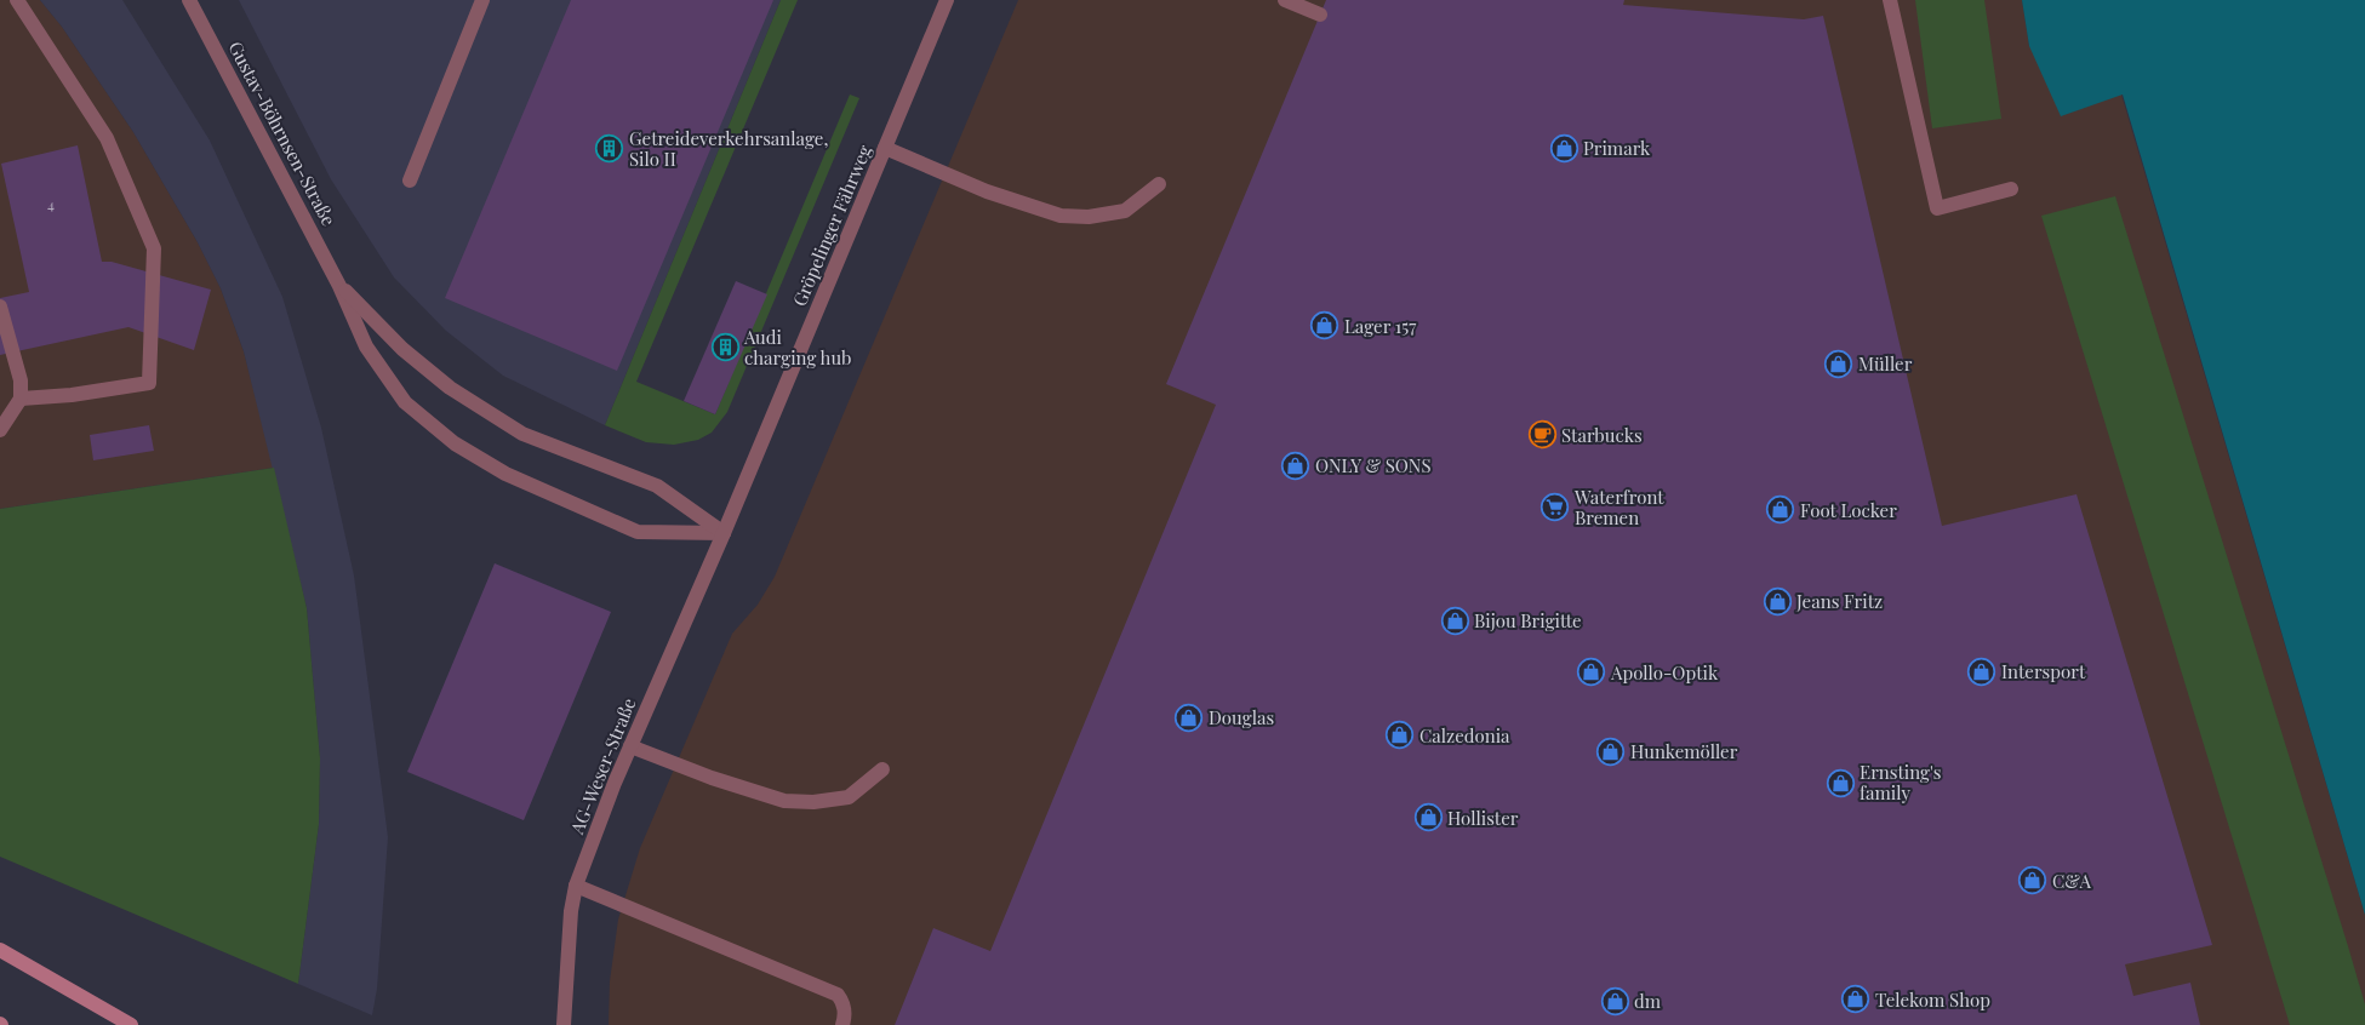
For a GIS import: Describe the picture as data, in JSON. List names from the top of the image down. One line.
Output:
{"streets":{"street":["Gustav-Böhrnsen-Straße","Gröpelinger Fährweg","AG-Weser-Straße"]},"crossings":[["Gustav-Böhrnsen-Straße","Gröpelinger Fährweg"],["Gustav-Böhrnsen-Straße","AG-Weser-Straße"],["Gröpelinger Fährweg","AG-Weser-Straße"]],"places":{"shop":["Primark","Lager 157","Müller","ONLY & SONS","Foot Locker","Jeans Fritz","Bijou Brigitte","Intersport","Apollo-Optik","Douglas","Calzedonia","Hunkemöller","Ernsting's family","Hollister","C&A","Telekom Shop","dm"],"building":["Getreideverkehrsanlage, Silo II","Audi charging hub"],"cafe":["Starbucks"],"supermarket":["Waterfront Bremen"]},"house_numbers":["4"]}
